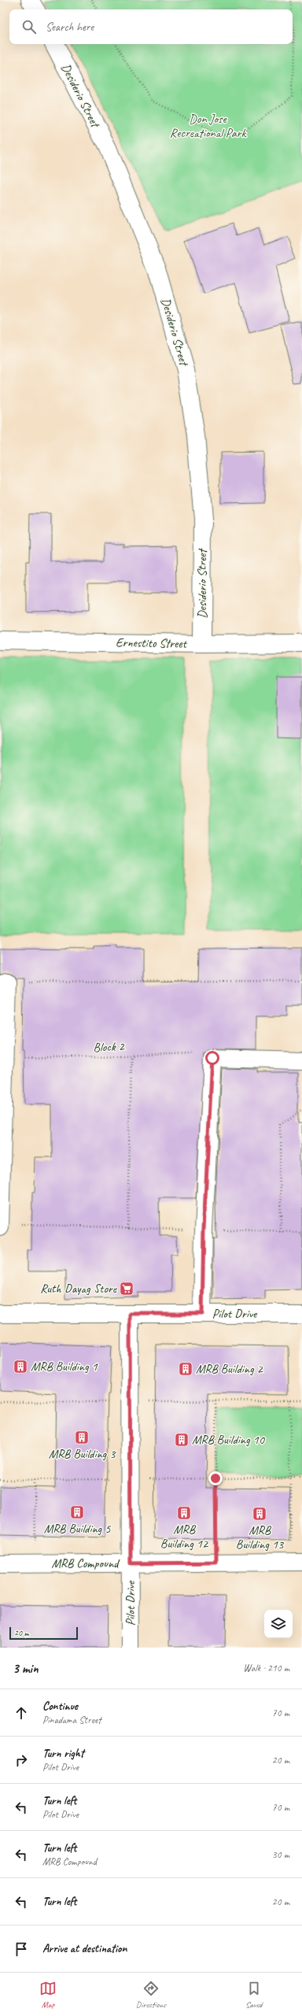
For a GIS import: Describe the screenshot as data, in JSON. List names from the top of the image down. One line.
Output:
{"streets":{"street":["Desiderio Street","Ernestito Street","Pilot Drive","MRB Compound"],"path":["Block 2"]},"crossings":[["Desiderio Street","Ernestito Street"],["Pilot Drive","MRB Compound"]],"parks":["Don Jose Recreational Park"],"places":{"supermarket":["Ruth Dayag Store"],"building":["MRB Building 1","MRB Building 2","MRB Building 3","MRB Building 10","MRB Building 5","MRB Building 12","MRB Building 13"]},"scale_bar":"20 m","page":{"search":"Search here","scale":"20 m","heading":["3 min","Walk · 210 m"],"list":[["Continue","Pinadama Street","70 m"],["Turn right","Pilot Drive","20 m"],["Turn left","Pilot Drive","70 m"],["Turn left","MRB Compound","30 m"],["Turn left","20 m"],"Arrive at destination"],"nav":["Map","Directions","Saved"]}}
